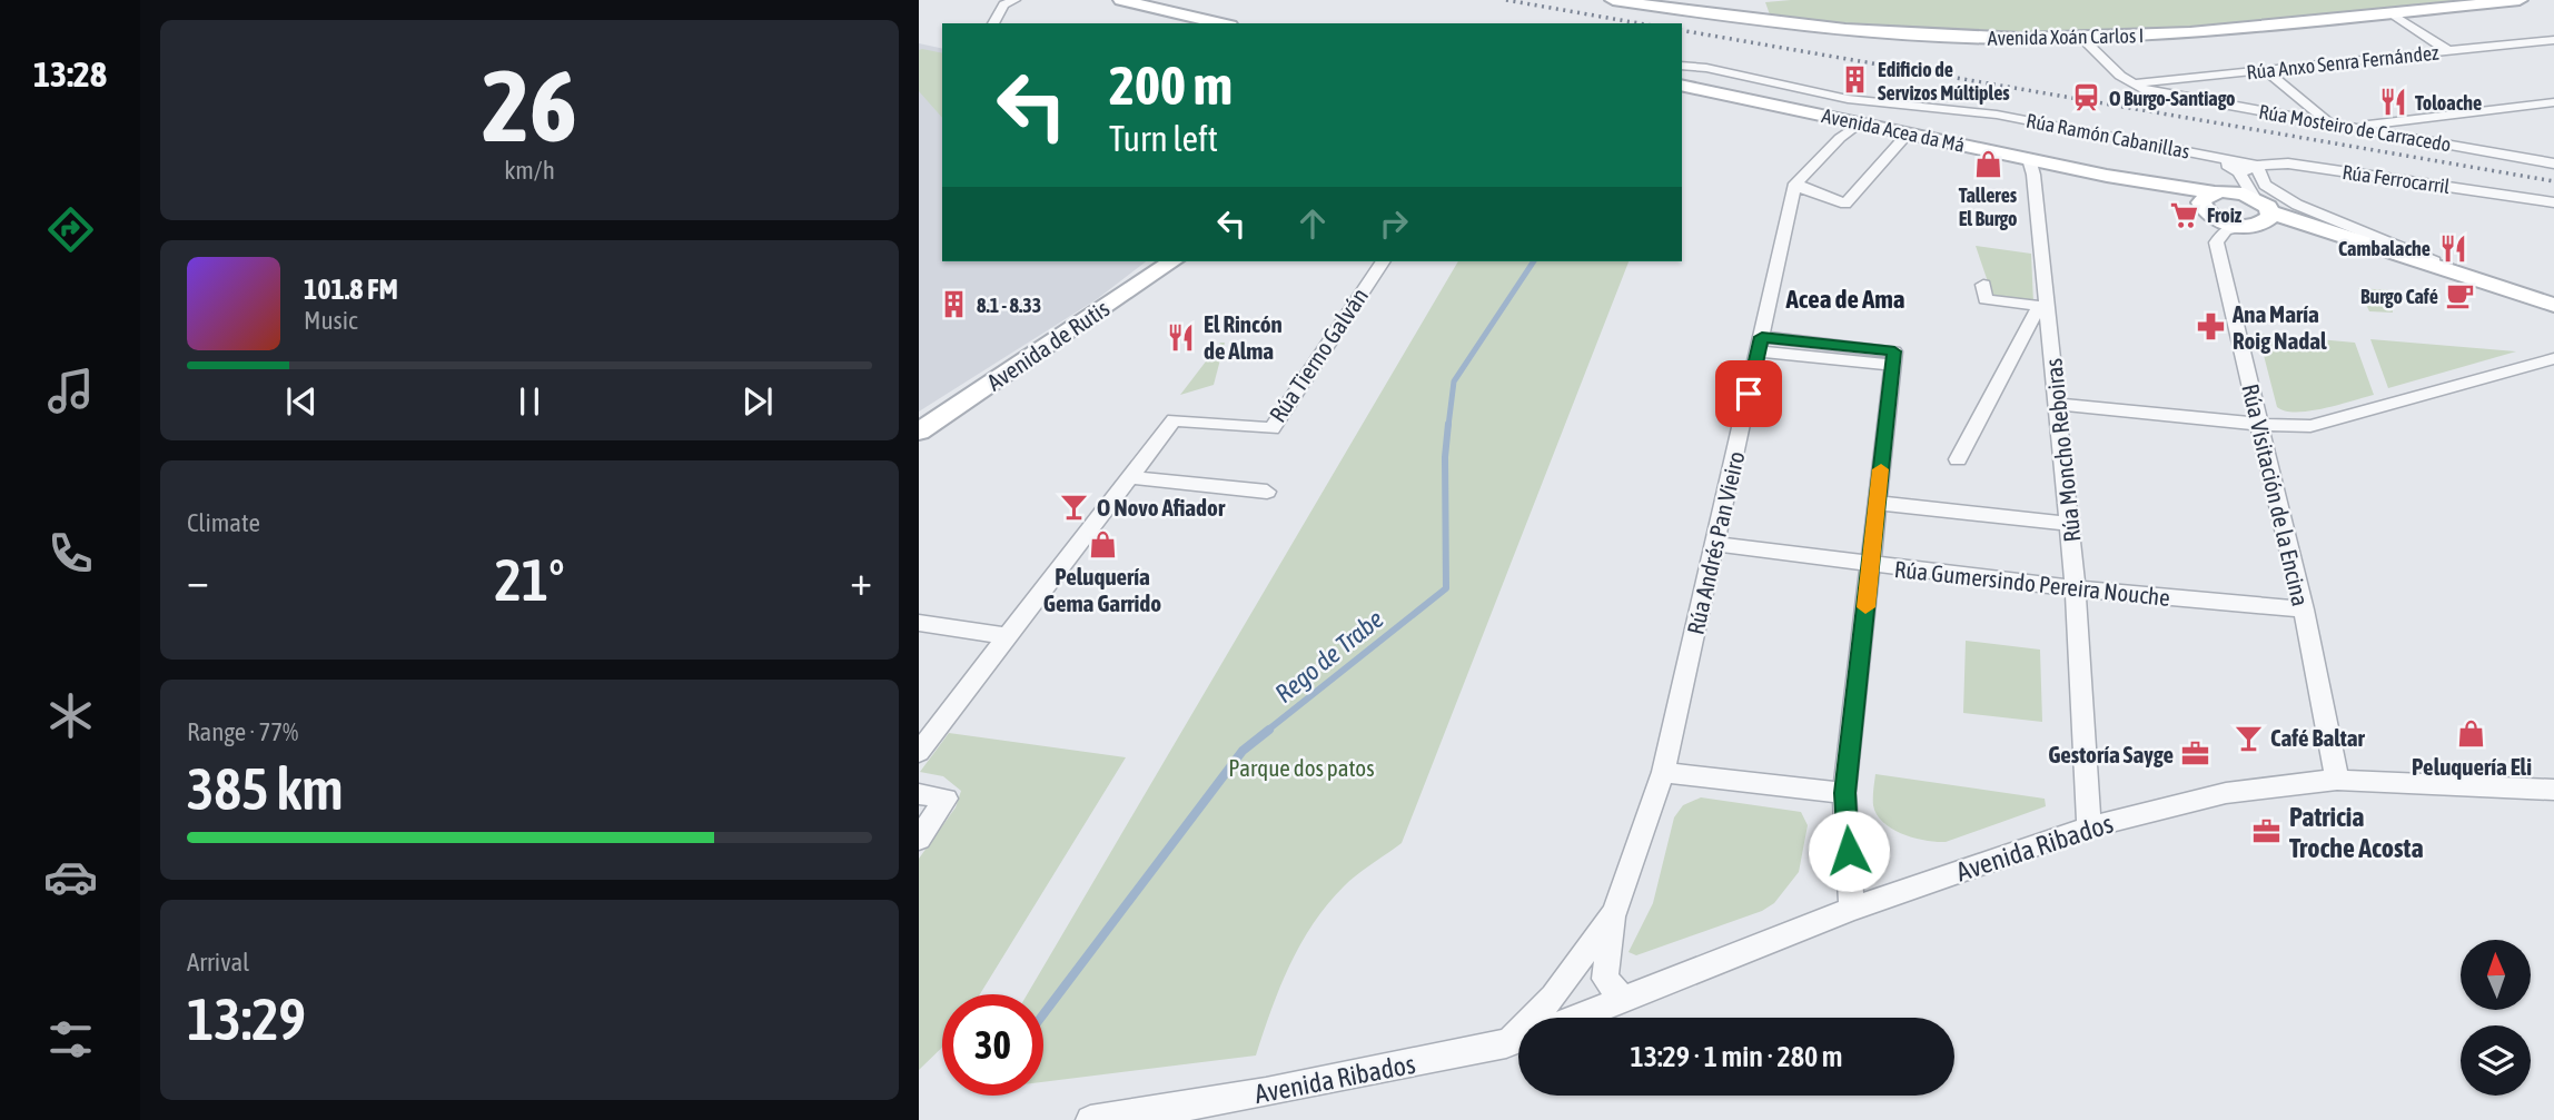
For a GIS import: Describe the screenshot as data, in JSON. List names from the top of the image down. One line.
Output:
{"streets":{"street":["Avenida Xoán Carlos I","Rúa Anxo Senra Fernández","Rúa Mosteiro de Carracedo","Avenida Acea da Má","Rúa Ramón Cabanillas","Rúa Ferrocarril","Avenida de Rutis","Rúa Tierno Galván","Rúa Moncho Reboiras","Rúa Visitación de la Encina","Rúa Andrés Pan Vieiro","Rúa Gumersindo Pereira Nouche","Avenida Ribados"]},"crossings":[["Avenida Xoán Carlos I","Rúa Mosteiro de Carracedo"],["Rúa Anxo Senra Fernández","Rúa Mosteiro de Carracedo"],["Avenida Acea da Má","Rúa Moncho Reboiras"],["Rúa Ramón Cabanillas","Rúa Ferrocarril"],["Rúa Moncho Reboiras","Rúa Gumersindo Pereira Nouche"],["Rúa Moncho Reboiras","Avenida Ribados"],["Rúa Visitación de la Encina","Rúa Gumersindo Pereira Nouche"],["Rúa Visitación de la Encina","Avenida Ribados"],["Rúa Andrés Pan Vieiro","Rúa Gumersindo Pereira Nouche"],["Rúa Andrés Pan Vieiro","Avenida Ribados"]],"districts":["Acea de Ama"],"water":["Rego de Trabe"],"parks":["Parque dos patos"],"places":{"building":["Edificio de Servizos Múltiples","8.1 - 8.33"],"station":["O Burgo-Santiago"],"restaurant":["Toloache","Cambalache","El Rincón de Alma"],"shop":["Talleres El Burgo","Peluquería Gema Garrido","Peluquería Eli"],"supermarket":["Froiz"],"cafe":["Burgo Café"],"pharmacy":["Ana María Roig Nadal"],"bar":["O Novo Afiador","Café Baltar"],"office":["Gestoría Sayge","Patricia Troche Acosta"]},"north":"top","page":{"tabs":"13:28","tile":[["26","km/h"],"Climate",["Range · 77%","385 km"],["Arrival","13:29"]],"turn":["200 m","Turn left"],"song":["101.8 FM","Music"],"heat":["−","21°","+"],"limit":"30","trip":"13:29 · 1 min · 280 m"}}
